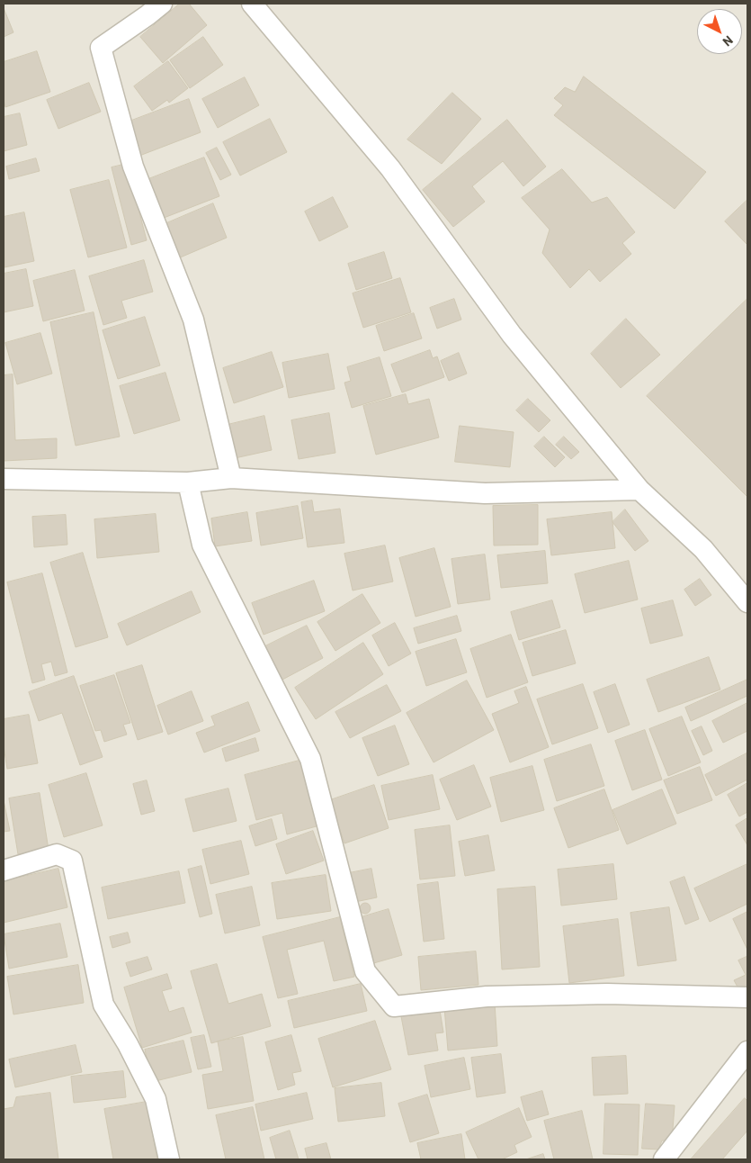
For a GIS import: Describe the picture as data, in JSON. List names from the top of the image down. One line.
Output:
{"north":"bottom right"}
